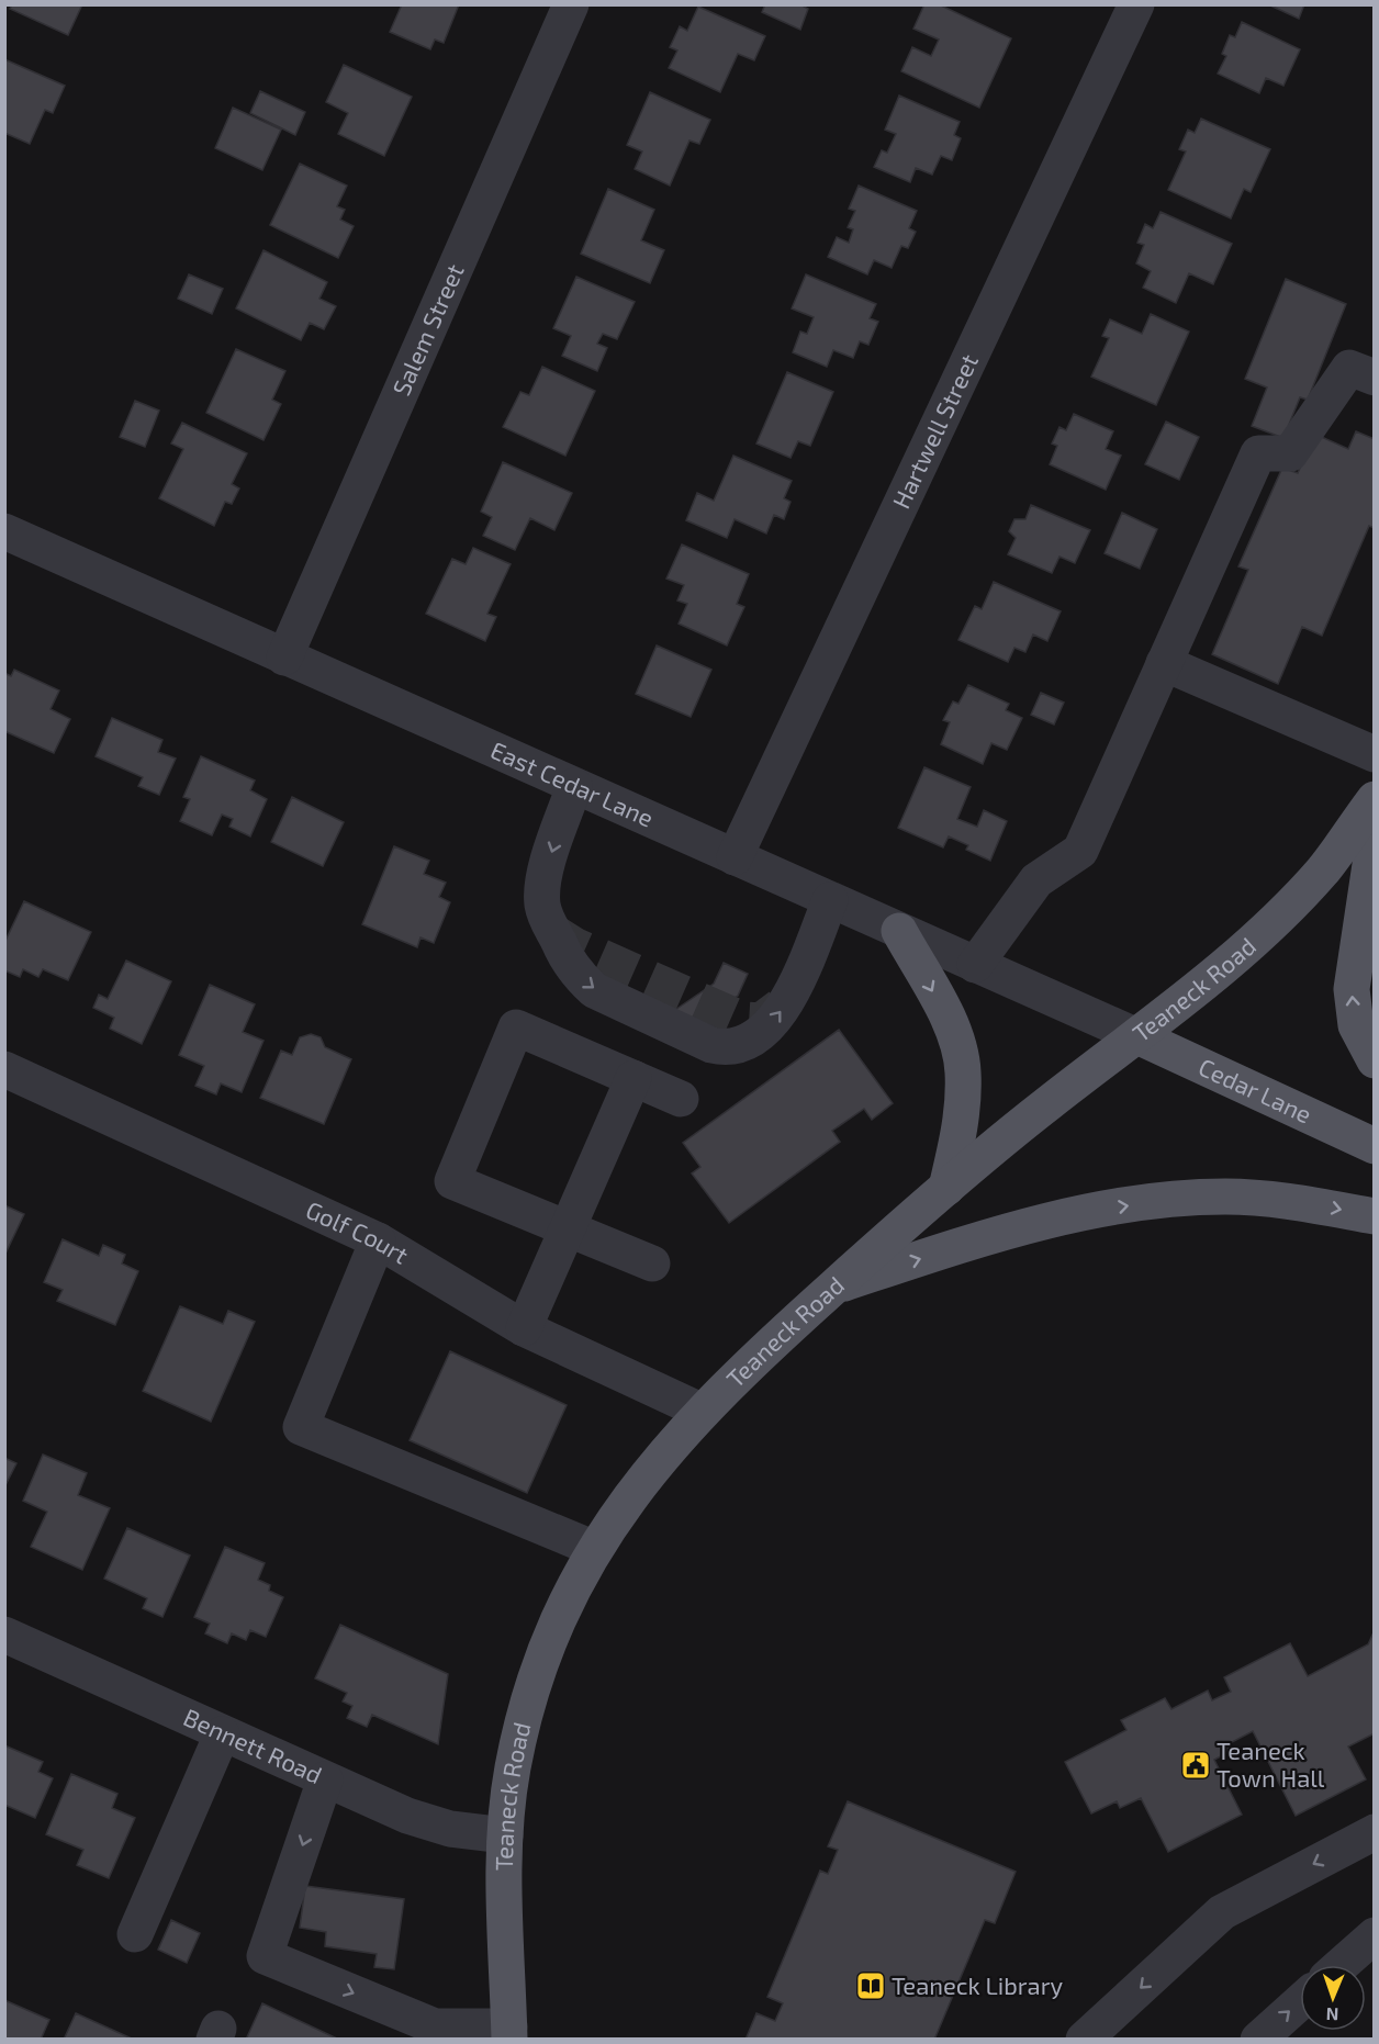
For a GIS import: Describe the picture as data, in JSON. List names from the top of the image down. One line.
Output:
{"streets":{"main road":["Teaneck Road","Cedar Lane"],"street":["Salem Street","Hartwell Street","East Cedar Lane","Golf Court","Bennett Road"]},"crossings":[["Salem Street","East Cedar Lane"],["Hartwell Street","East Cedar Lane"],["East Cedar Lane","Teaneck Road"],["East Cedar Lane","Cedar Lane"],["Teaneck Road","Cedar Lane"],["Teaneck Road","Golf Court"],["Teaneck Road","Bennett Road"]],"places":{"public building":["Teaneck Town Hall"],"library":["Teaneck Library"]},"north":"bottom"}
